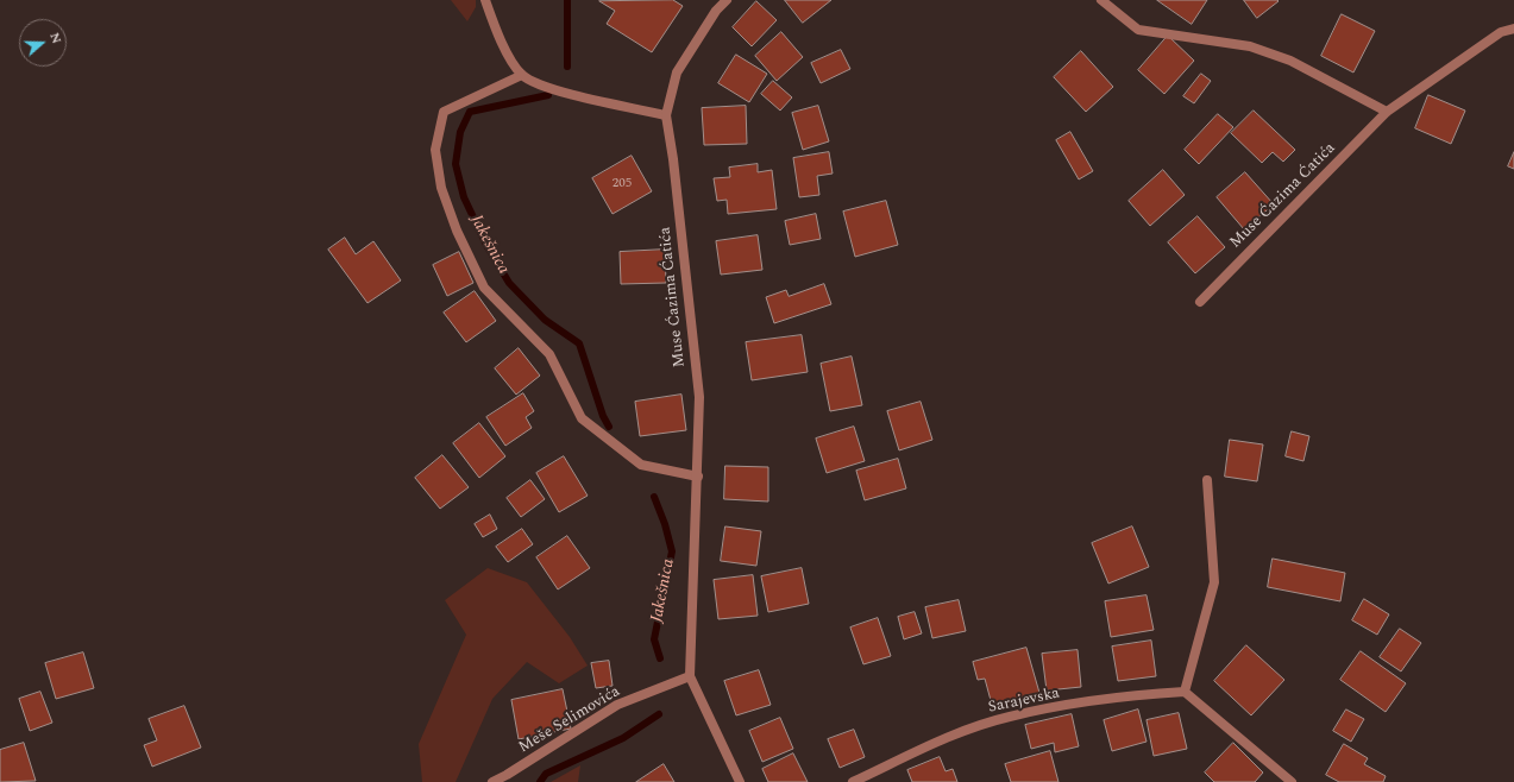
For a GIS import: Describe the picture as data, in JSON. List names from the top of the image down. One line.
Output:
{"streets":{"street":["Muse Ćazima Ćatića","Sarajevska","Meše Selimovića"]},"crossings":[["Muse Ćazima Ćatića","Meše Selimovića"]],"water":["Jakešnica"],"house_numbers":["205"],"north":"right"}
